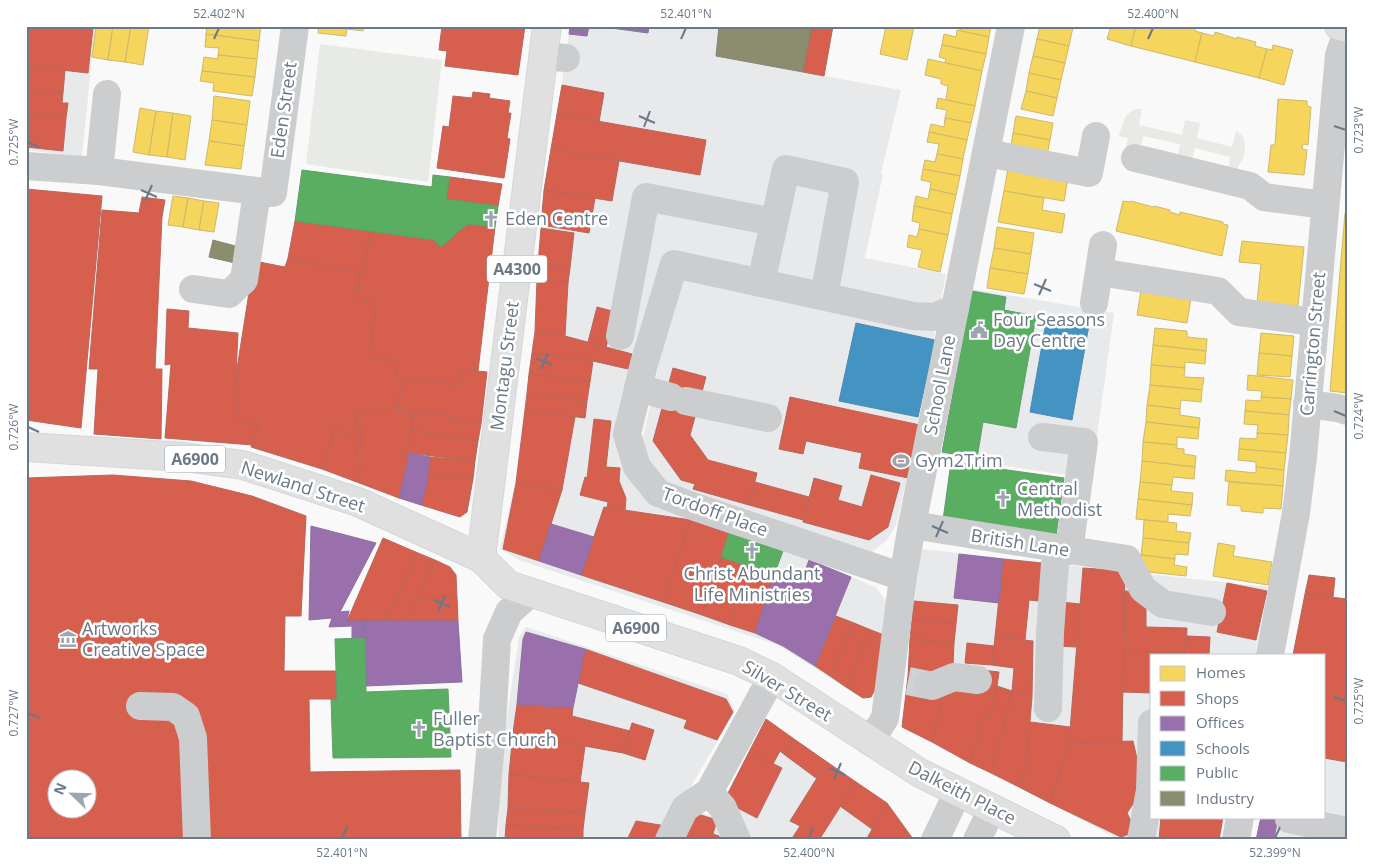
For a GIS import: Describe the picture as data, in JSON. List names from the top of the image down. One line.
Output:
{"streets":{"main road":["A4300","Montagu Street","A6900","Newland Street","Silver Street","Dalkeith Place"],"street":["Eden Street","Carrington Street","School Lane","Tordoff Place","British Lane"]},"crossings":[["Montagu Street","Newland Street"],["Montagu Street","Silver Street"],["School Lane","Tordoff Place"],["School Lane","British Lane"],["School Lane","Silver Street"],["School Lane","Dalkeith Place"],["Newland Street","Silver Street"],["Silver Street","Dalkeith Place"]],"places":{"church":["Eden Centre","Central Methodist","Christ Abundant Life Ministries","Fuller Baptist Church"],"public building":["Four Seasons Day Centre"],"sports":["Gym2Trim"],"museum":["Artworks Creative Space"]},"legend":["Homes","Shops","Offices","Schools","Public","Industry"],"north":"top left","coordinates":["52.402°N","52.401°N","52.400°N","0.723°W","0.725°W","0.724°W","0.726°W","0.727°W","52.399°N"]}
